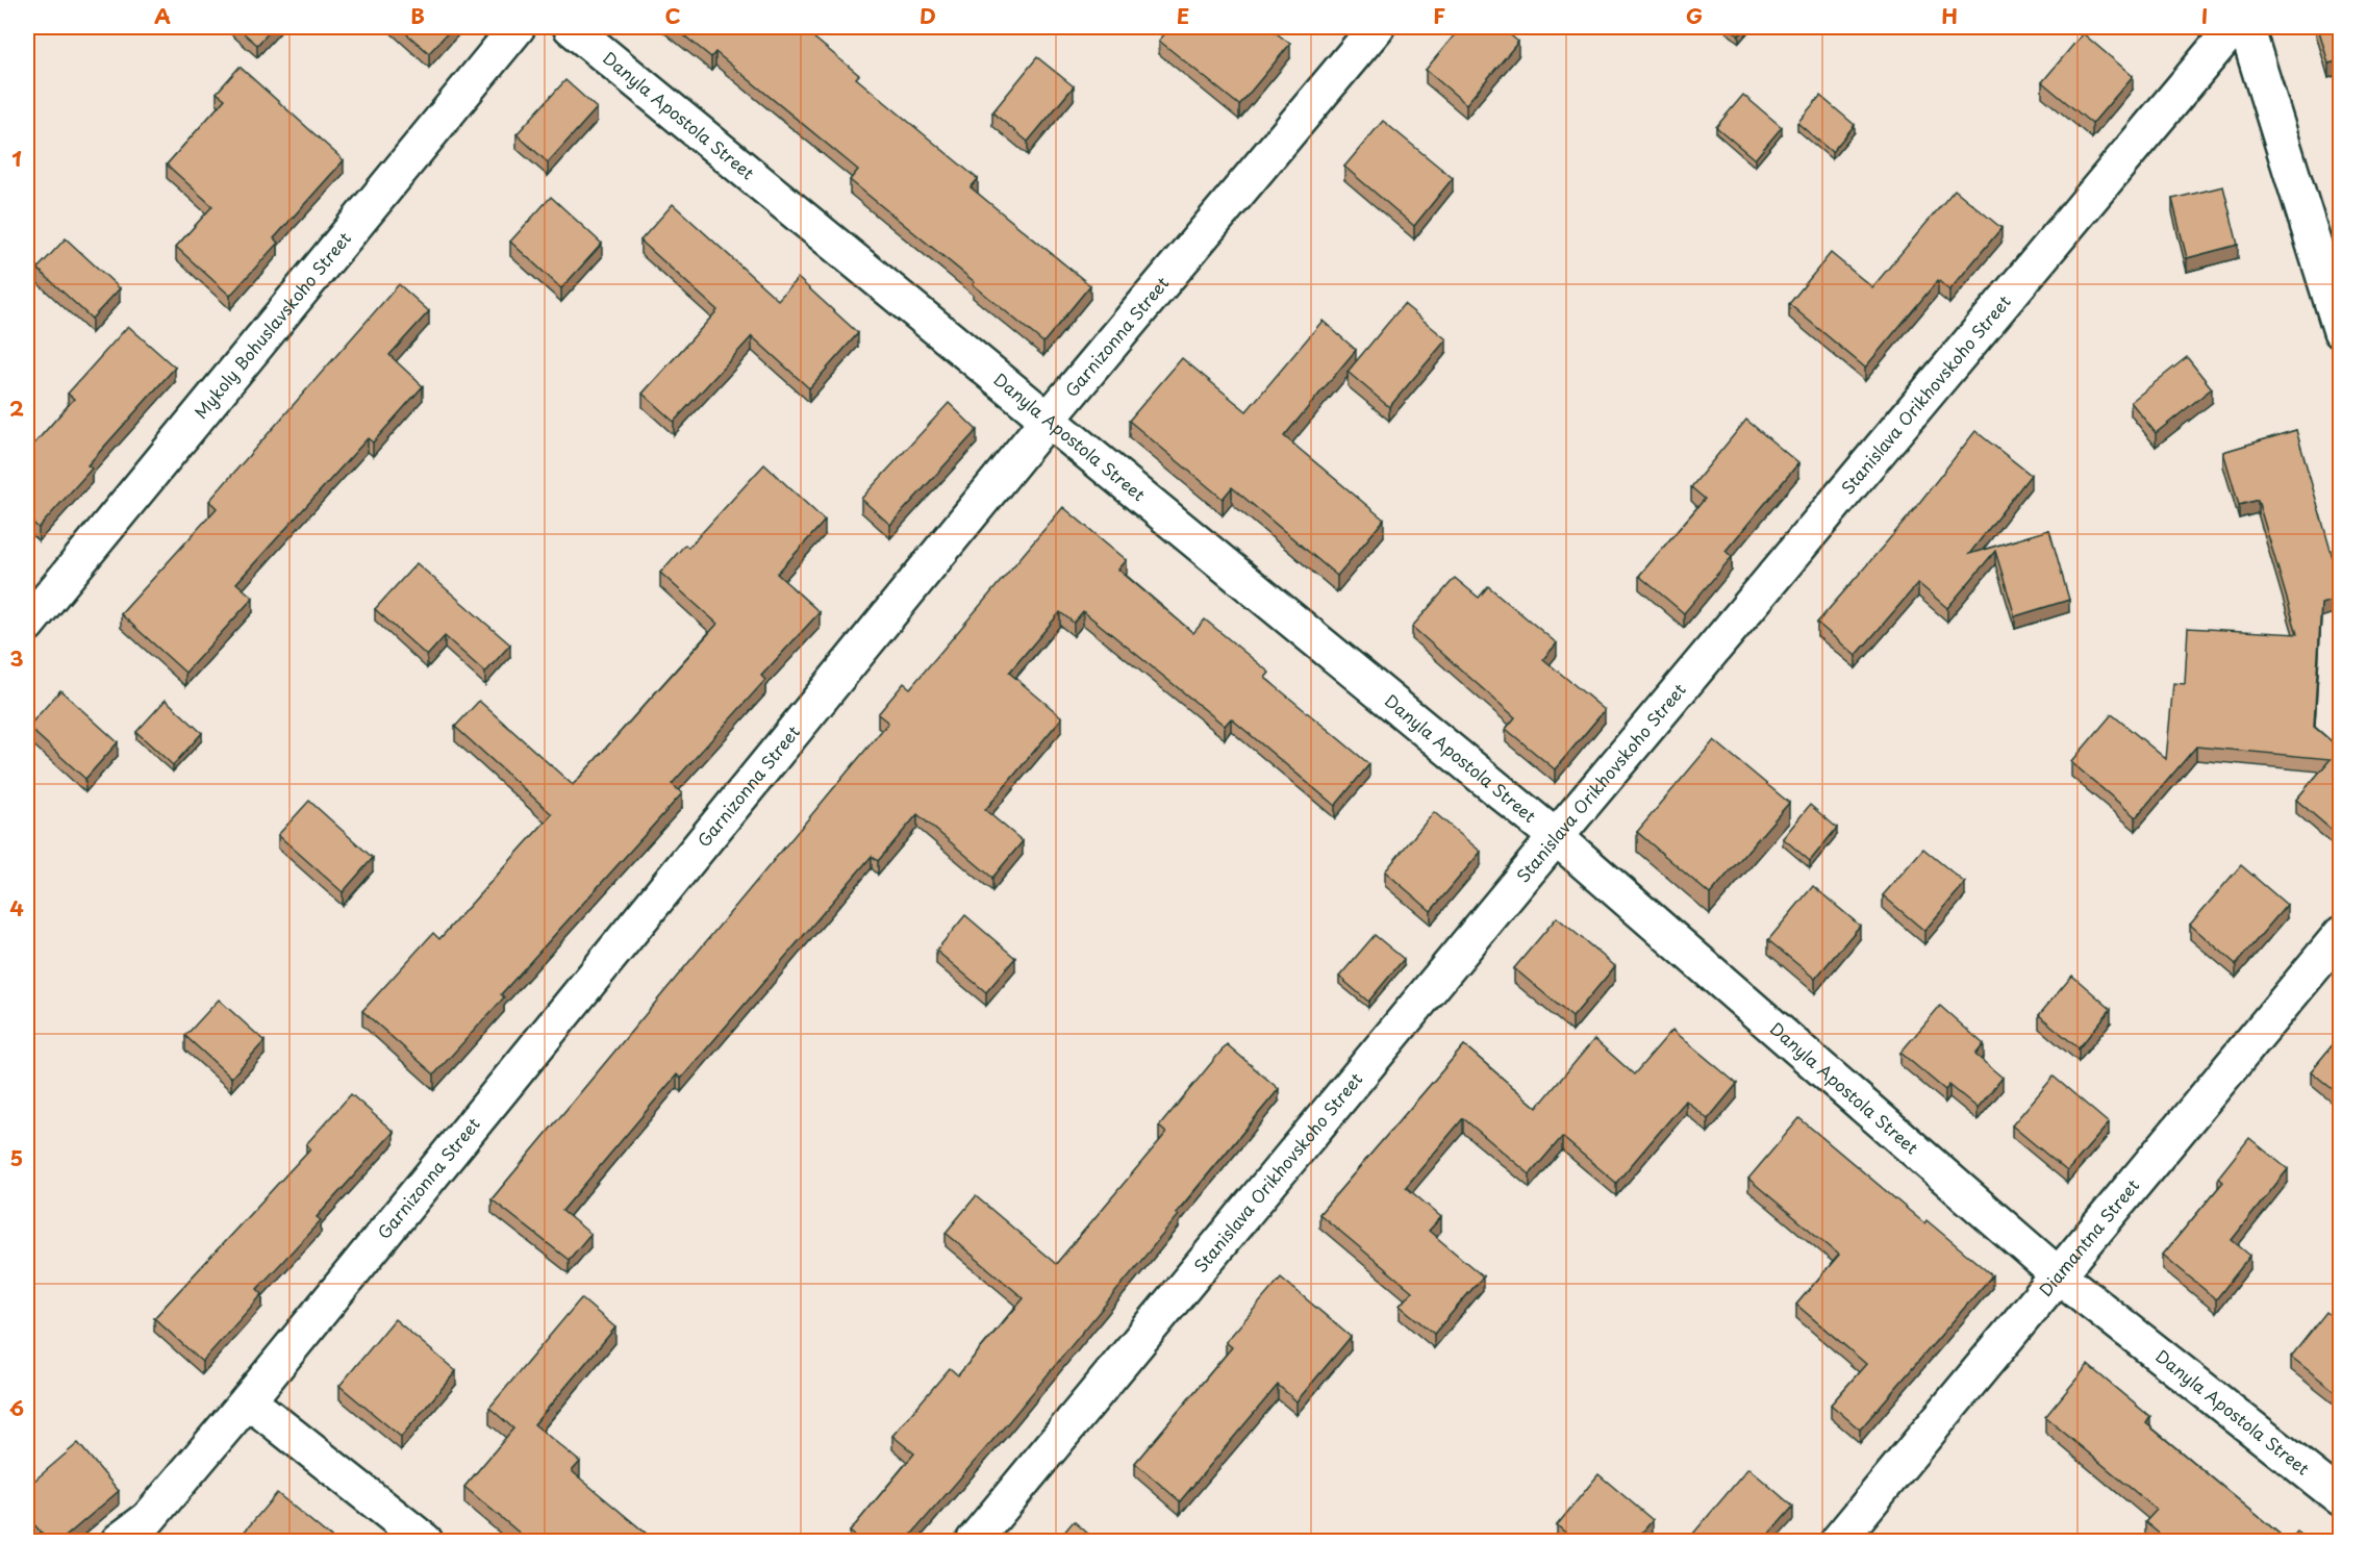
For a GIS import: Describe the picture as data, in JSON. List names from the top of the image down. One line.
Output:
{"streets":{"street":["Danyla Apostola Street","Mykoly Bohuslavskoho Street","Garnizonna Street","Stanislava Orikhovskoho Street","Diamantna Street"]},"crossings":[["Danyla Apostola Street","Garnizonna Street"],["Danyla Apostola Street","Stanislava Orikhovskoho Street"],["Danyla Apostola Street","Diamantna Street"]],"grid":{"columns":["A","B","C","D","E","F","G","H","I"],"rows":["1","2","3","4","5","6"]}}
